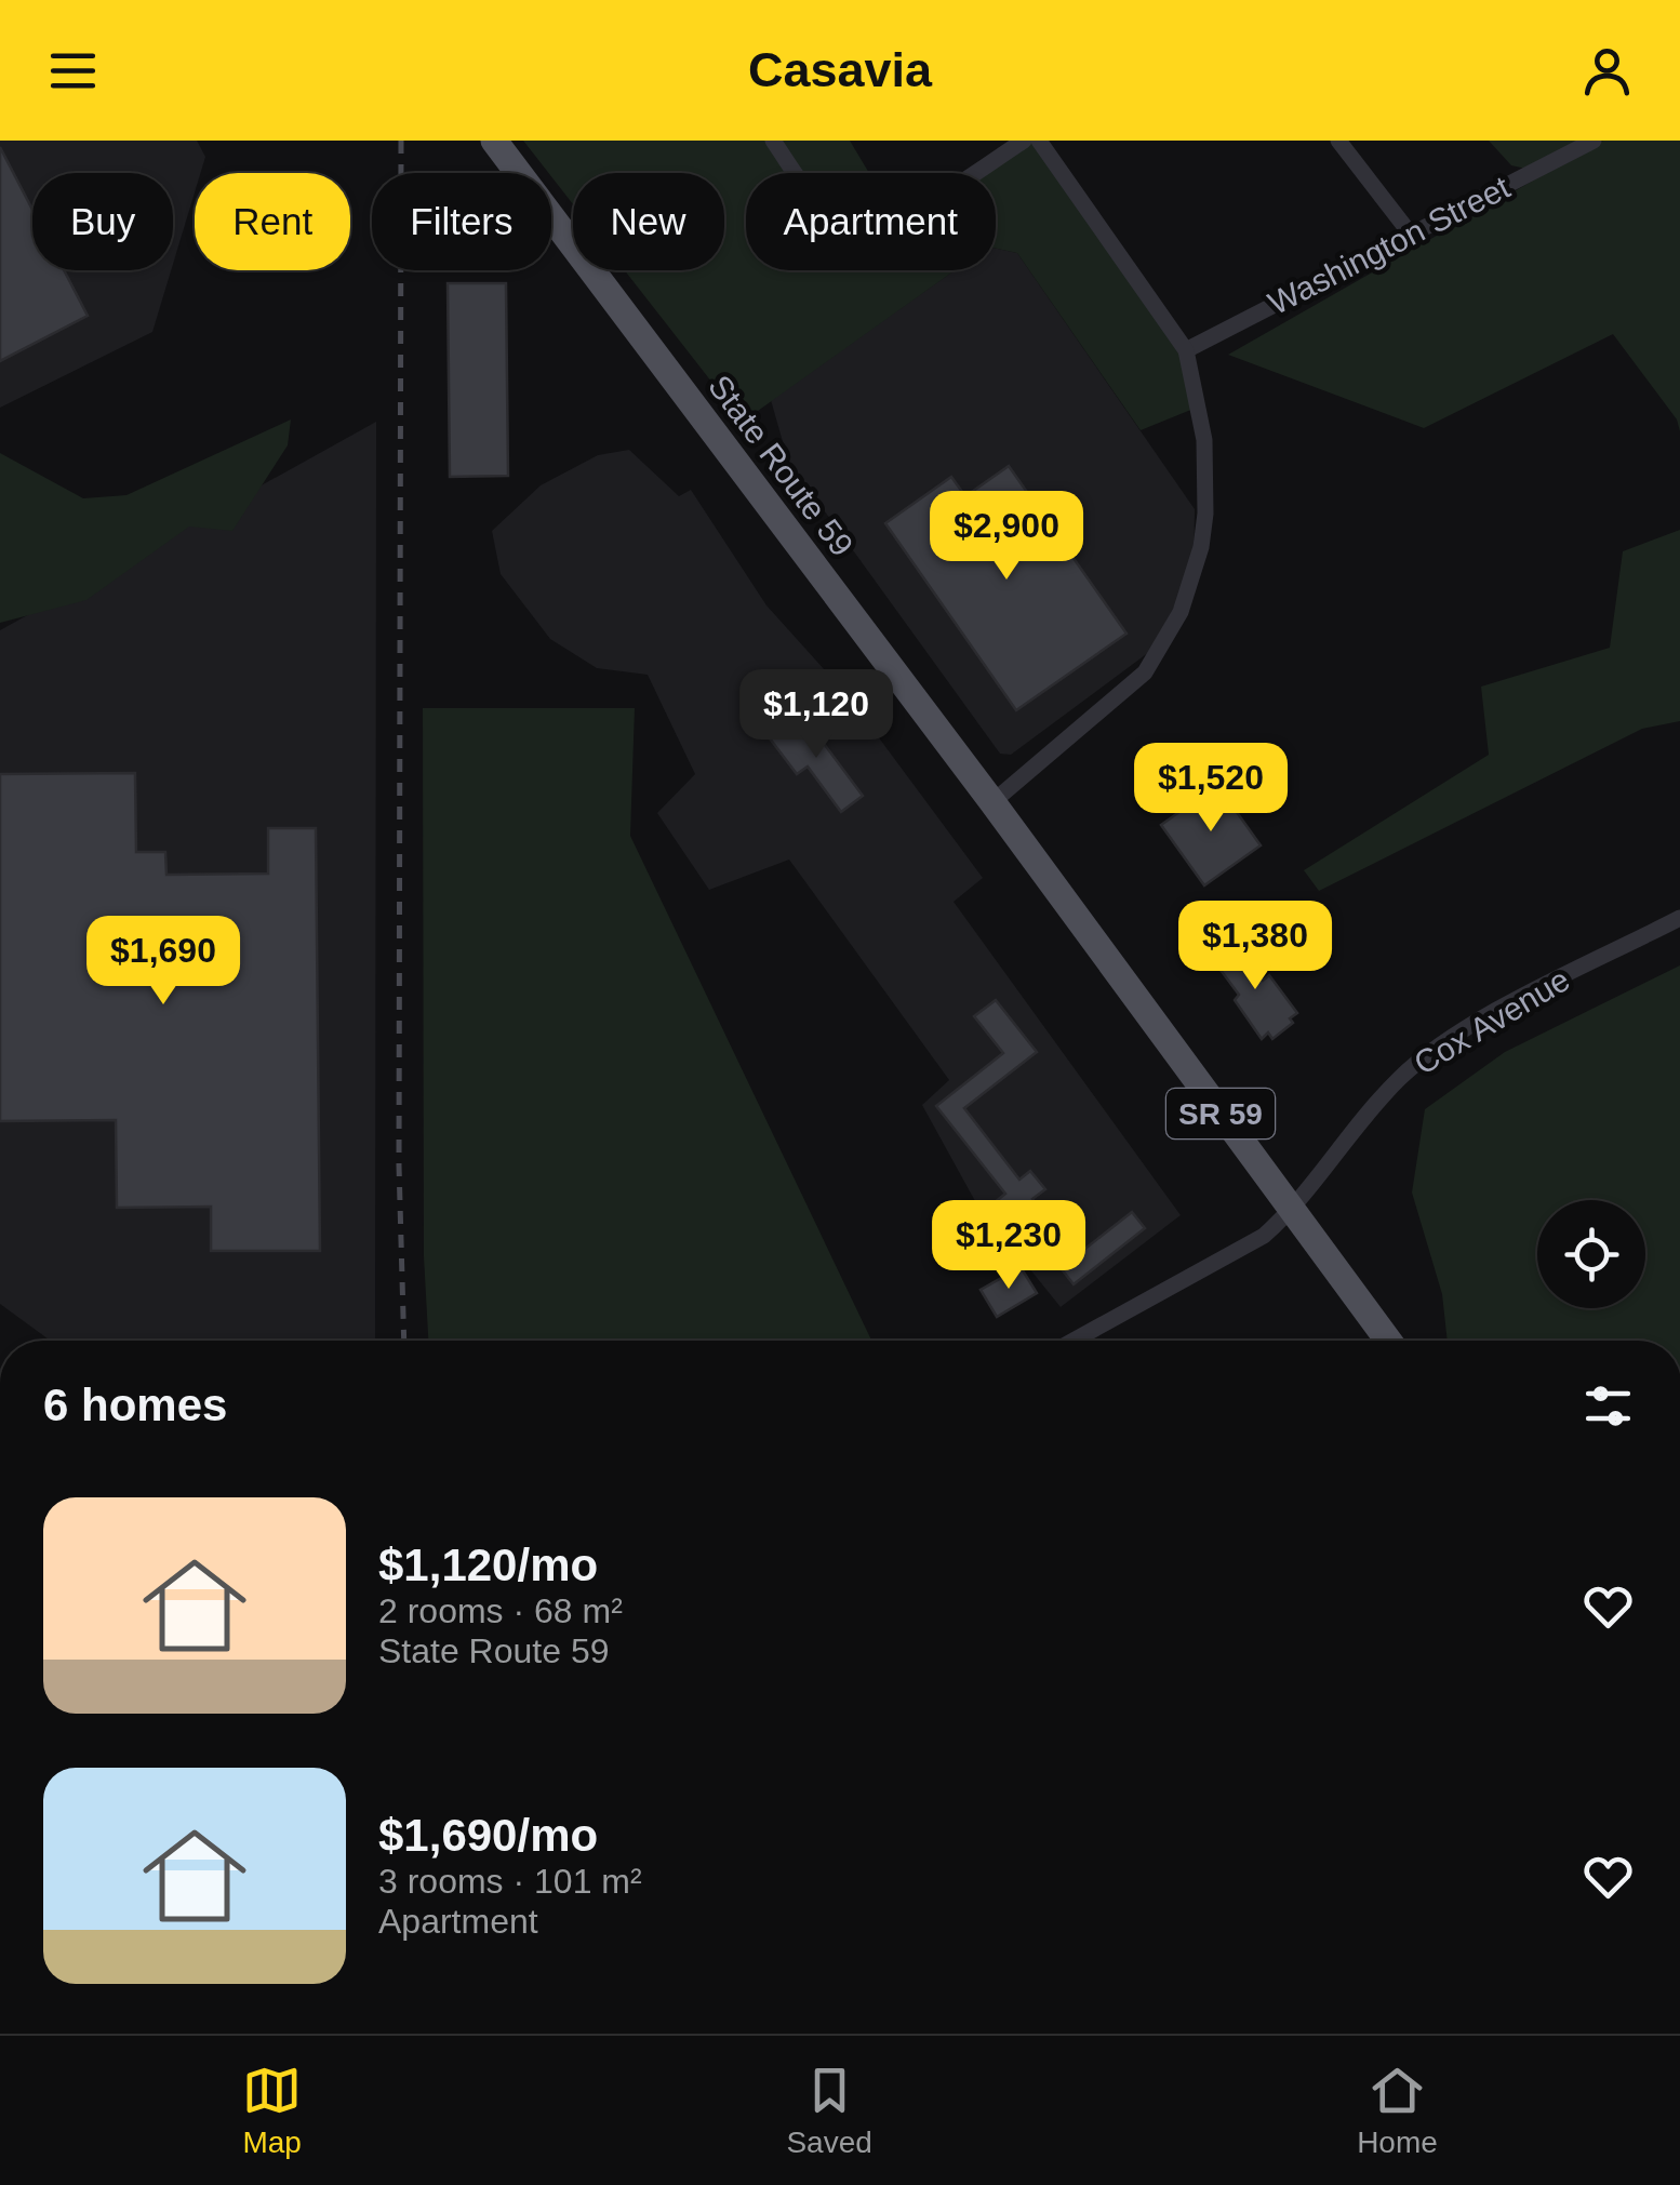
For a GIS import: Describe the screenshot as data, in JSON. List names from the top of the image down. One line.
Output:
{"streets":{"main road":["State Route 59","SR 59"],"street":["Washington Street","Cox Avenue"]},"crossings":[["State Route 59","Cox Avenue"]],"page":{"header":"Casavia","chip":["Buy","Rent","Filters","New","Apartment"],"price":["$2,900","$1,120","$1,520","$1,380","$1,690","$1,230"],"heading":"6 homes","list":[{"name":"$1,120/mo","note":"2 rooms · 68 m² · State Route 59"},{"name":"$1,690/mo","note":"3 rooms · 101 m² · Apartment"}],"tabs":["Map","Saved","Home"]}}
